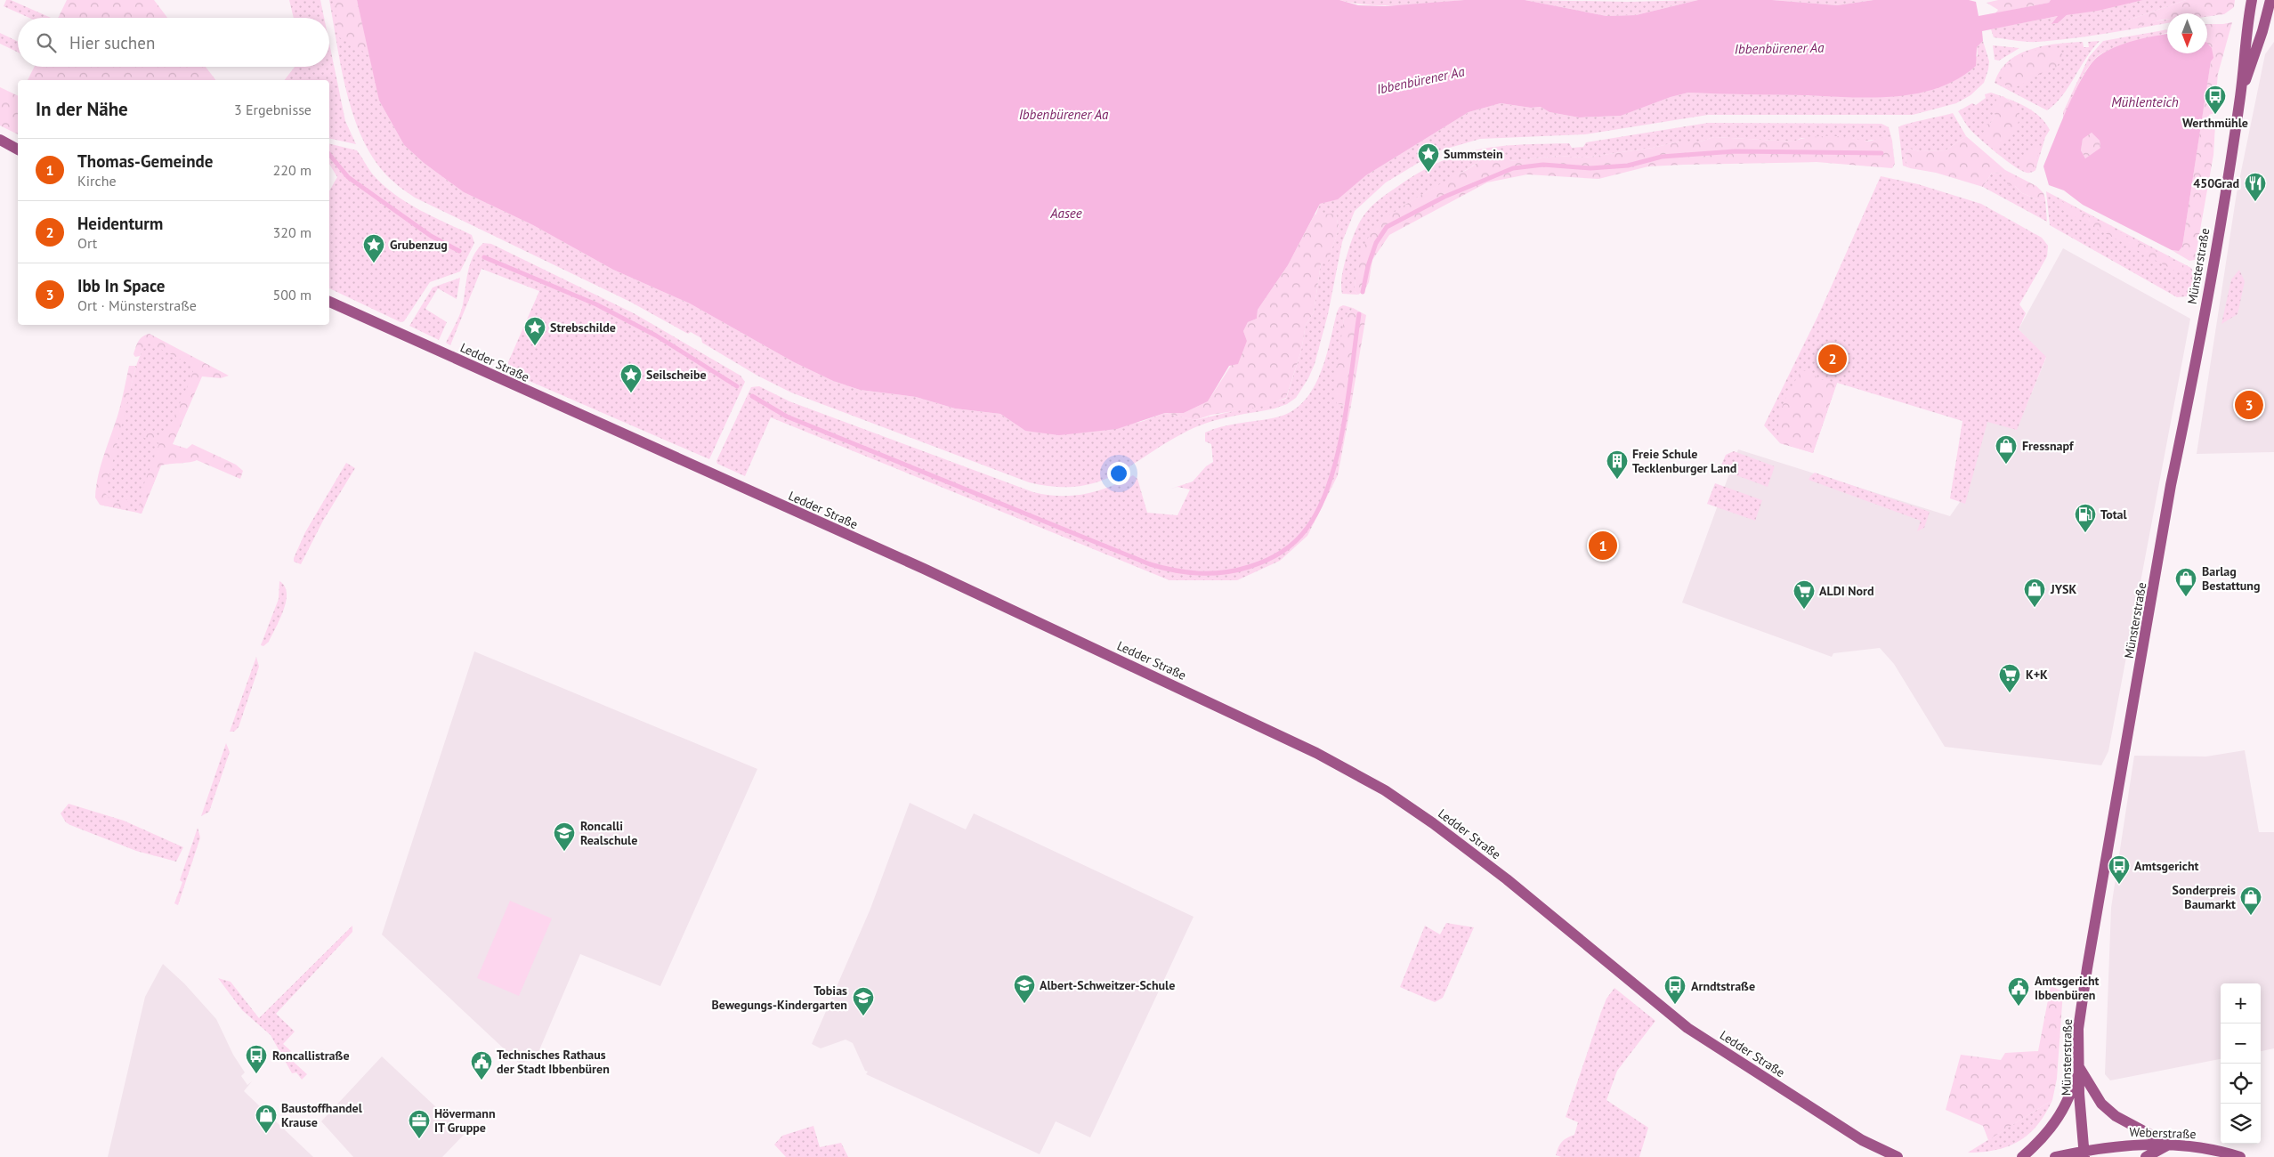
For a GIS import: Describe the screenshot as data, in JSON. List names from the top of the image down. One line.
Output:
{"streets":{"main road":["Münsterstraße","Ledder Straße","Weberstraße"]},"crossings":[["Münsterstraße","Weberstraße"]],"water":["Ibbenbürener Aa","Mühlenteich","Aasee"],"places":{"bus stop":["Werthmühle","Amtsgericht","Arndtstraße","Roncallistraße"],"place":["Summstein","Grubenzug","Strebschilde","Seilscheibe"],"restaurant":["450Grad"],"shop":["Fressnapf","Barlag Bestattung","JYSK","Sonderpreis Baumarkt","Baustoffhandel Krause"],"building":["Freie Schule Tecklenburger Land"],"fuel station":["Total"],"supermarket":["ALDI Nord","K+K"],"school or university":["Roncalli Realschule","Albert-Schweitzer-Schule","Tobias Bewegungs-Kindergarten"],"public building":["Amtsgericht Ibbenbüren","Technisches Rathaus der Stadt Ibbenbüren"],"office":["Hövermann IT Gruppe"]},"north":"bottom","page":{"search":"Hier suchen","heading":["In der Nähe","3 Ergebnisse"],"list":[{"mark":"1","name":"Thomas-Gemeinde","note":"Kirche","value":"220 m"},{"mark":"2","name":"Heidenturm","note":"Ort","value":"320 m"},{"mark":"3","name":"Ibb In Space","note":"Ort · Münsterstraße","value":"500 m"}],"pins":["2","3","1"],"map_buttons":["+","−"]}}
